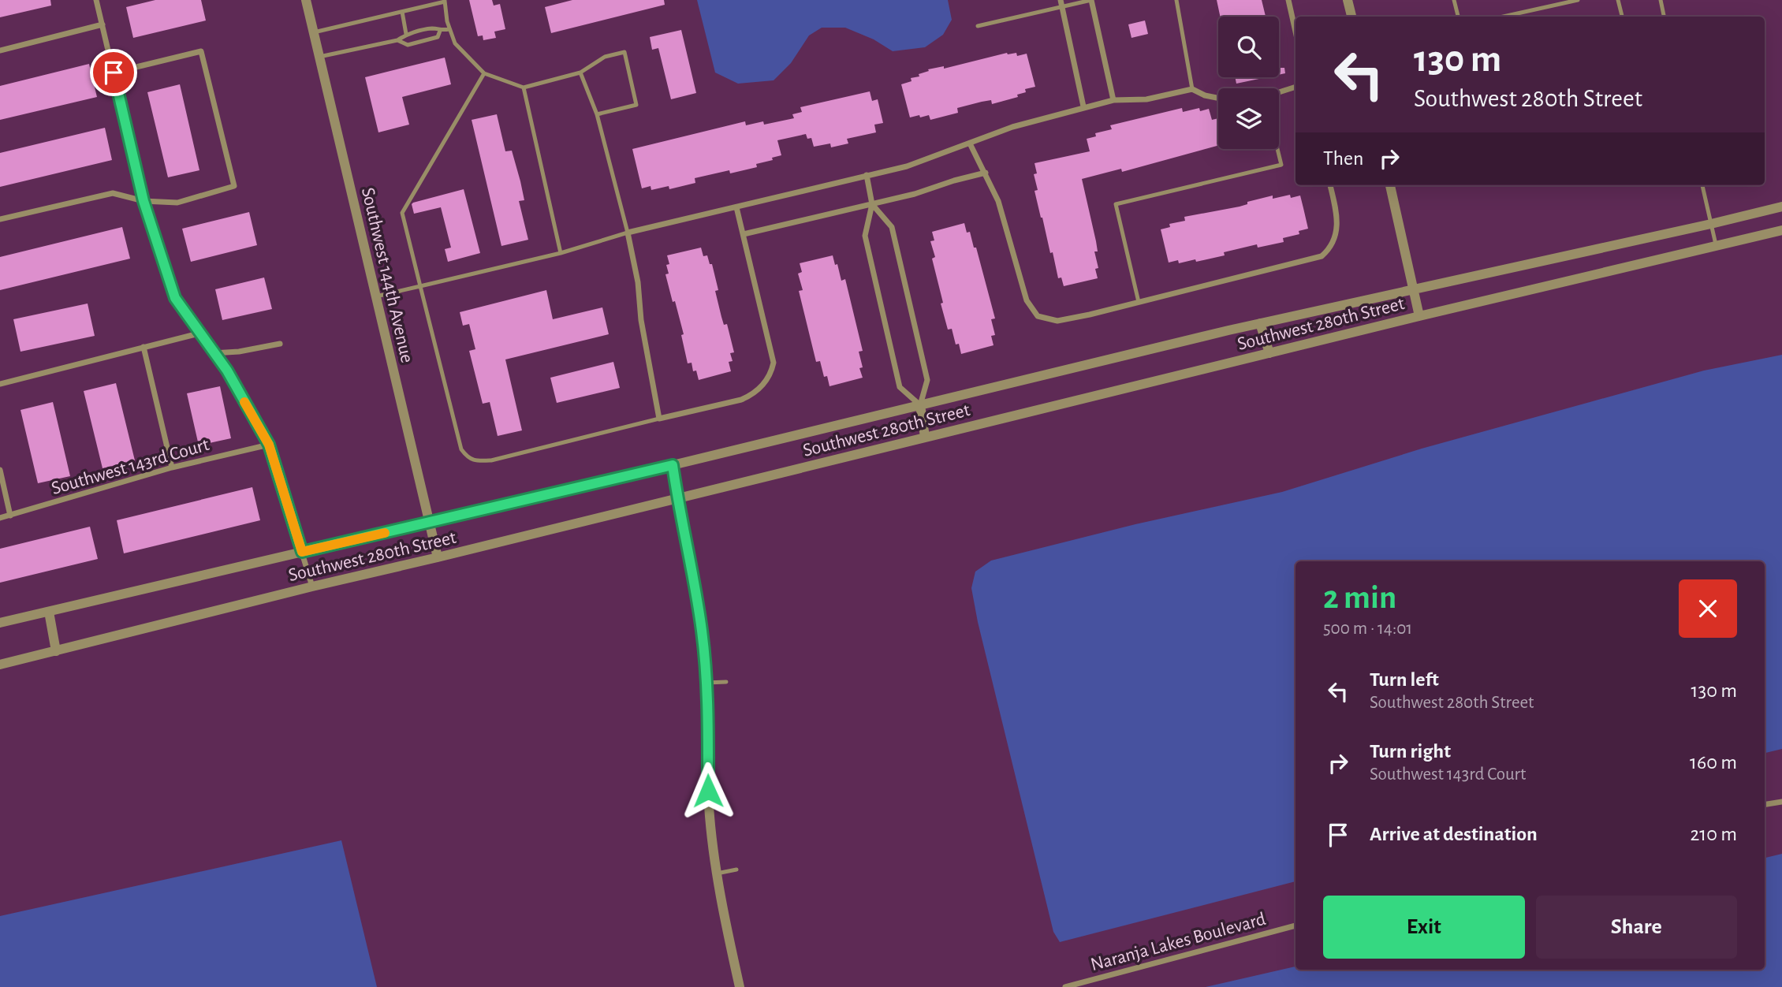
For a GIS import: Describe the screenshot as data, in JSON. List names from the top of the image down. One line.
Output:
{"streets":{"street":["Southwest 144th Avenue","Southwest 280th Street","Southwest 143rd Court","Naranja Lakes Boulevard"]},"crossings":[["Southwest 144th Avenue","Southwest 280th Street"]],"page":{"turn":["130 m","Southwest 280th Street"],"then":"Then","heading":["2 min","500 m · 14:01"],"list":[{"name":"Turn left","note":"Southwest 280th Street","value":"130 m"},{"name":"Turn right","note":"Southwest 143rd Court","value":"160 m"},{"name":"Arrive at destination","value":"210 m"}],"buttons":["Exit","Share"]}}
